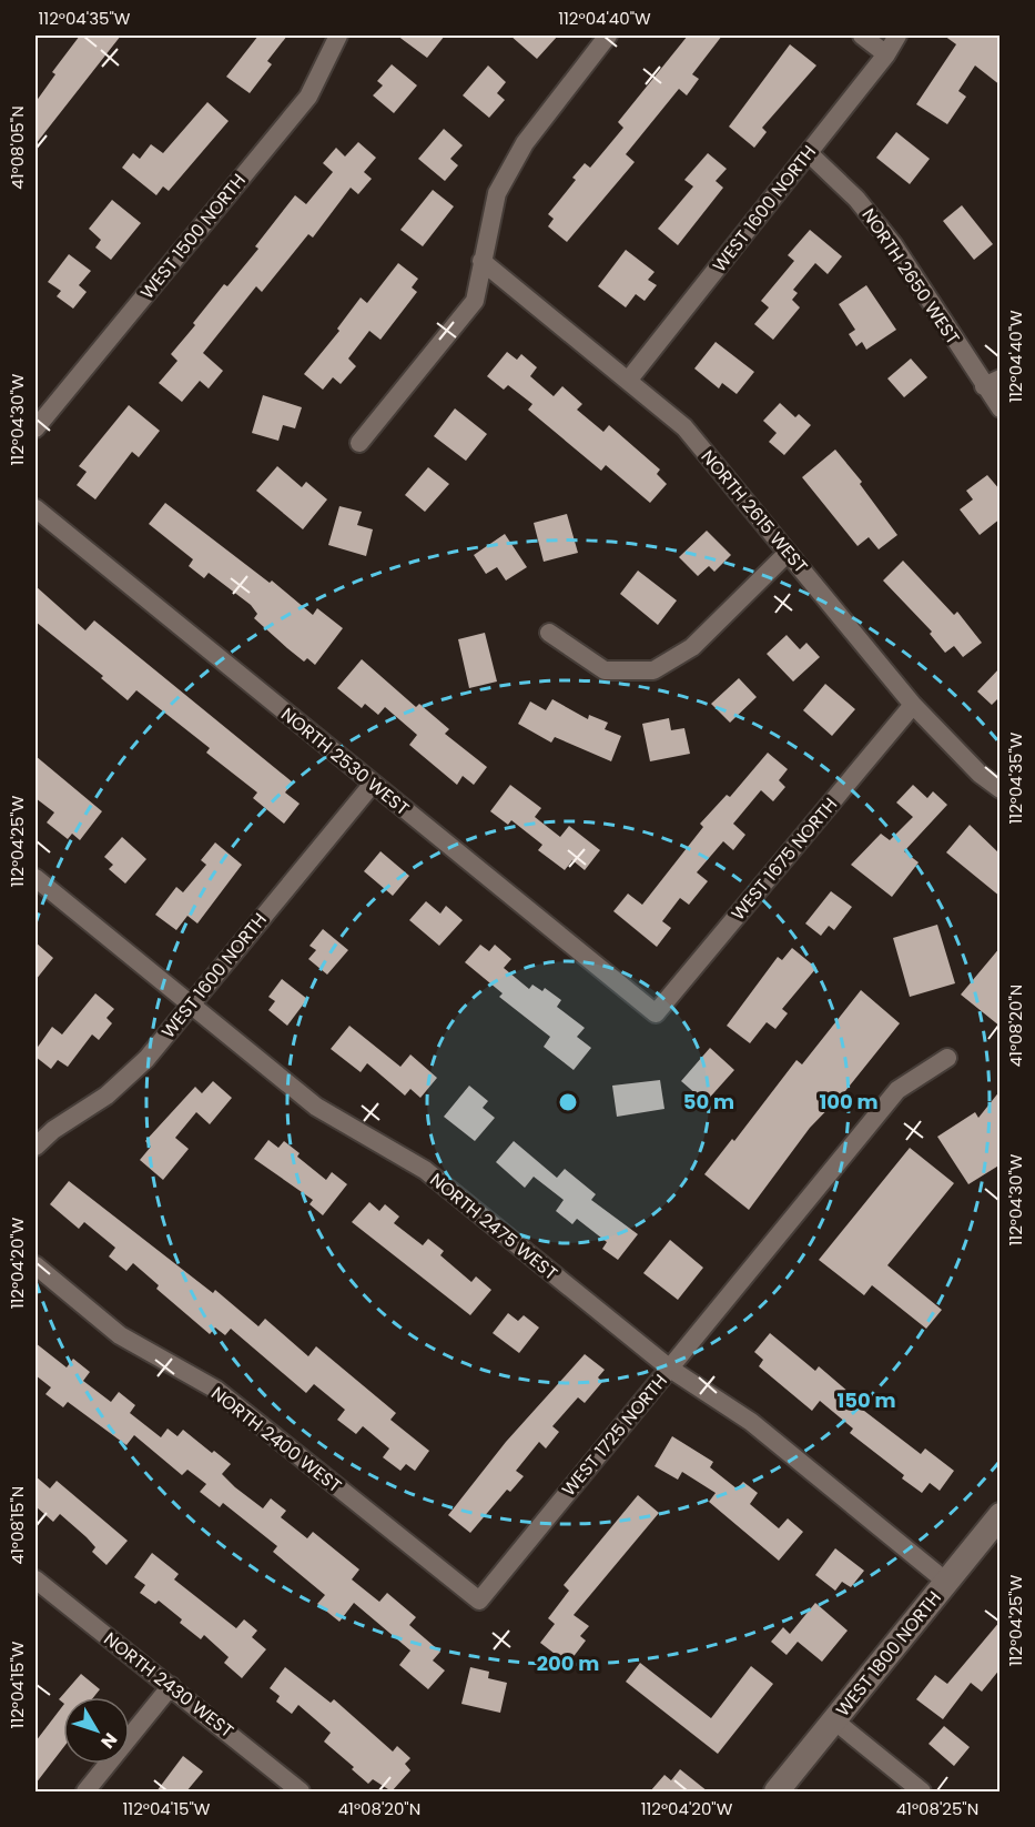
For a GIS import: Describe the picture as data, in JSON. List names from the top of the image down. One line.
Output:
{"streets":{"main road":["WEST 1800 NORTH"],"street":["WEST 1600 NORTH","WEST 1500 NORTH","NORTH 2650 WEST","NORTH 2615 WEST","NORTH 2530 WEST","WEST 1675 NORTH","NORTH 2475 WEST","WEST 1725 NORTH","NORTH 2400 WEST","NORTH 2430 WEST"]},"crossings":[["WEST 1600 NORTH","NORTH 2650 WEST"],["WEST 1600 NORTH","NORTH 2615 WEST"],["WEST 1600 NORTH","NORTH 2530 WEST"],["WEST 1600 NORTH","NORTH 2475 WEST"],["NORTH 2615 WEST","WEST 1675 NORTH"],["NORTH 2530 WEST","WEST 1675 NORTH"],["NORTH 2475 WEST","WEST 1725 NORTH"],["NORTH 2475 WEST","WEST 1800 NORTH"],["WEST 1725 NORTH","NORTH 2400 WEST"]],"north":"bottom right","coordinates":["112°04'35\"W","112°04'40\"W","41°08'05\"N","112°04'30\"W","112°04'25\"W","41°08'20\"N","112°04'20\"W","41°08'15\"N","112°04'15\"W","41°08'25\"N"],"rings":["50 m","100 m","150 m","200 m"]}
